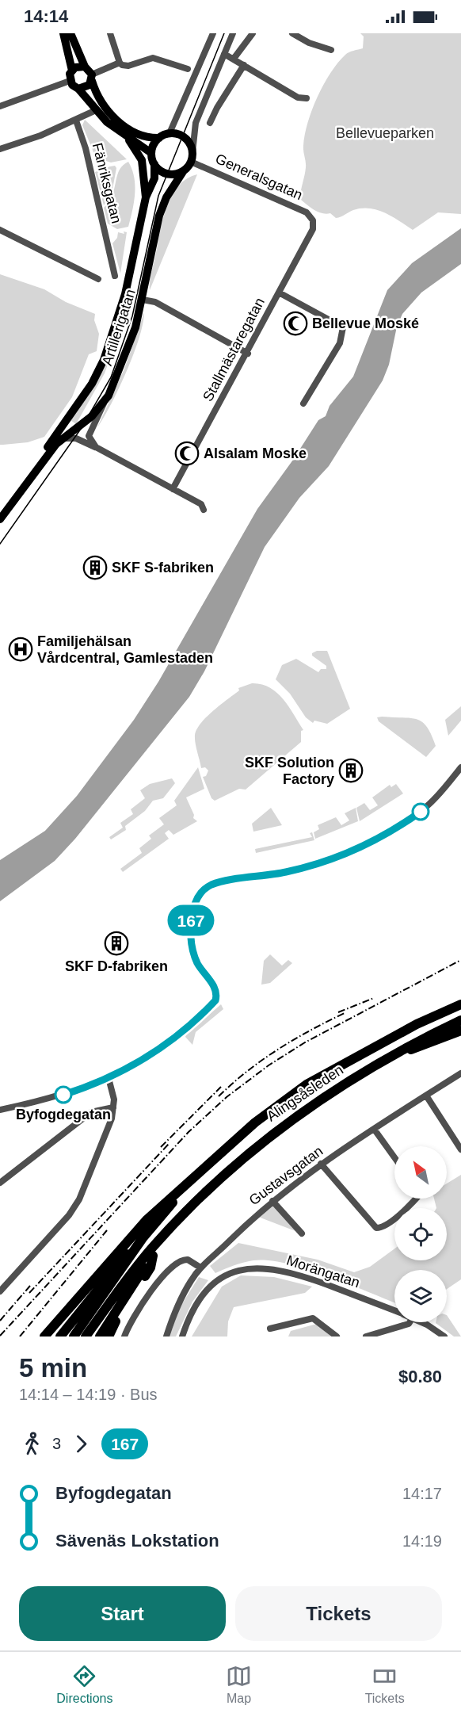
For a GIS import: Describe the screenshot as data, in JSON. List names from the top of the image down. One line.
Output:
{"streets":{"highway":["Alingsåsleden"],"main road":["Artillerigatan"],"street":["Generalsgatan","Fänriksgatan","Stallmästaregatan","Gustavsgatan","Morängatan"]},"crossings":[["Generalsgatan","Artillerigatan"],["Generalsgatan","Stallmästaregatan"]],"parks":["Bellevueparken"],"places":{"mosque":["Bellevue Moské","Alsalam Moske"],"building":["SKF S-fabriken","SKF Solution Factory","SKF D-fabriken"],"hospital":["Familjehälsan Vårdcentral, Gamlestaden"],"other":["Byfogdegatan"]},"lines":["bus line 167"],"north":"top left","page":{"status":"14:14","on_map":"167","heading":["5 min","14:14 – 14:19 · Bus","$0.80"],"legs":["3","167"],"list":[{"name":"Byfogdegatan","value":"14:17"},{"name":"Sävenäs Lokstation","value":"14:19"}],"buttons":["Start","Tickets"],"tabs":["Directions","Map","Tickets"]}}
